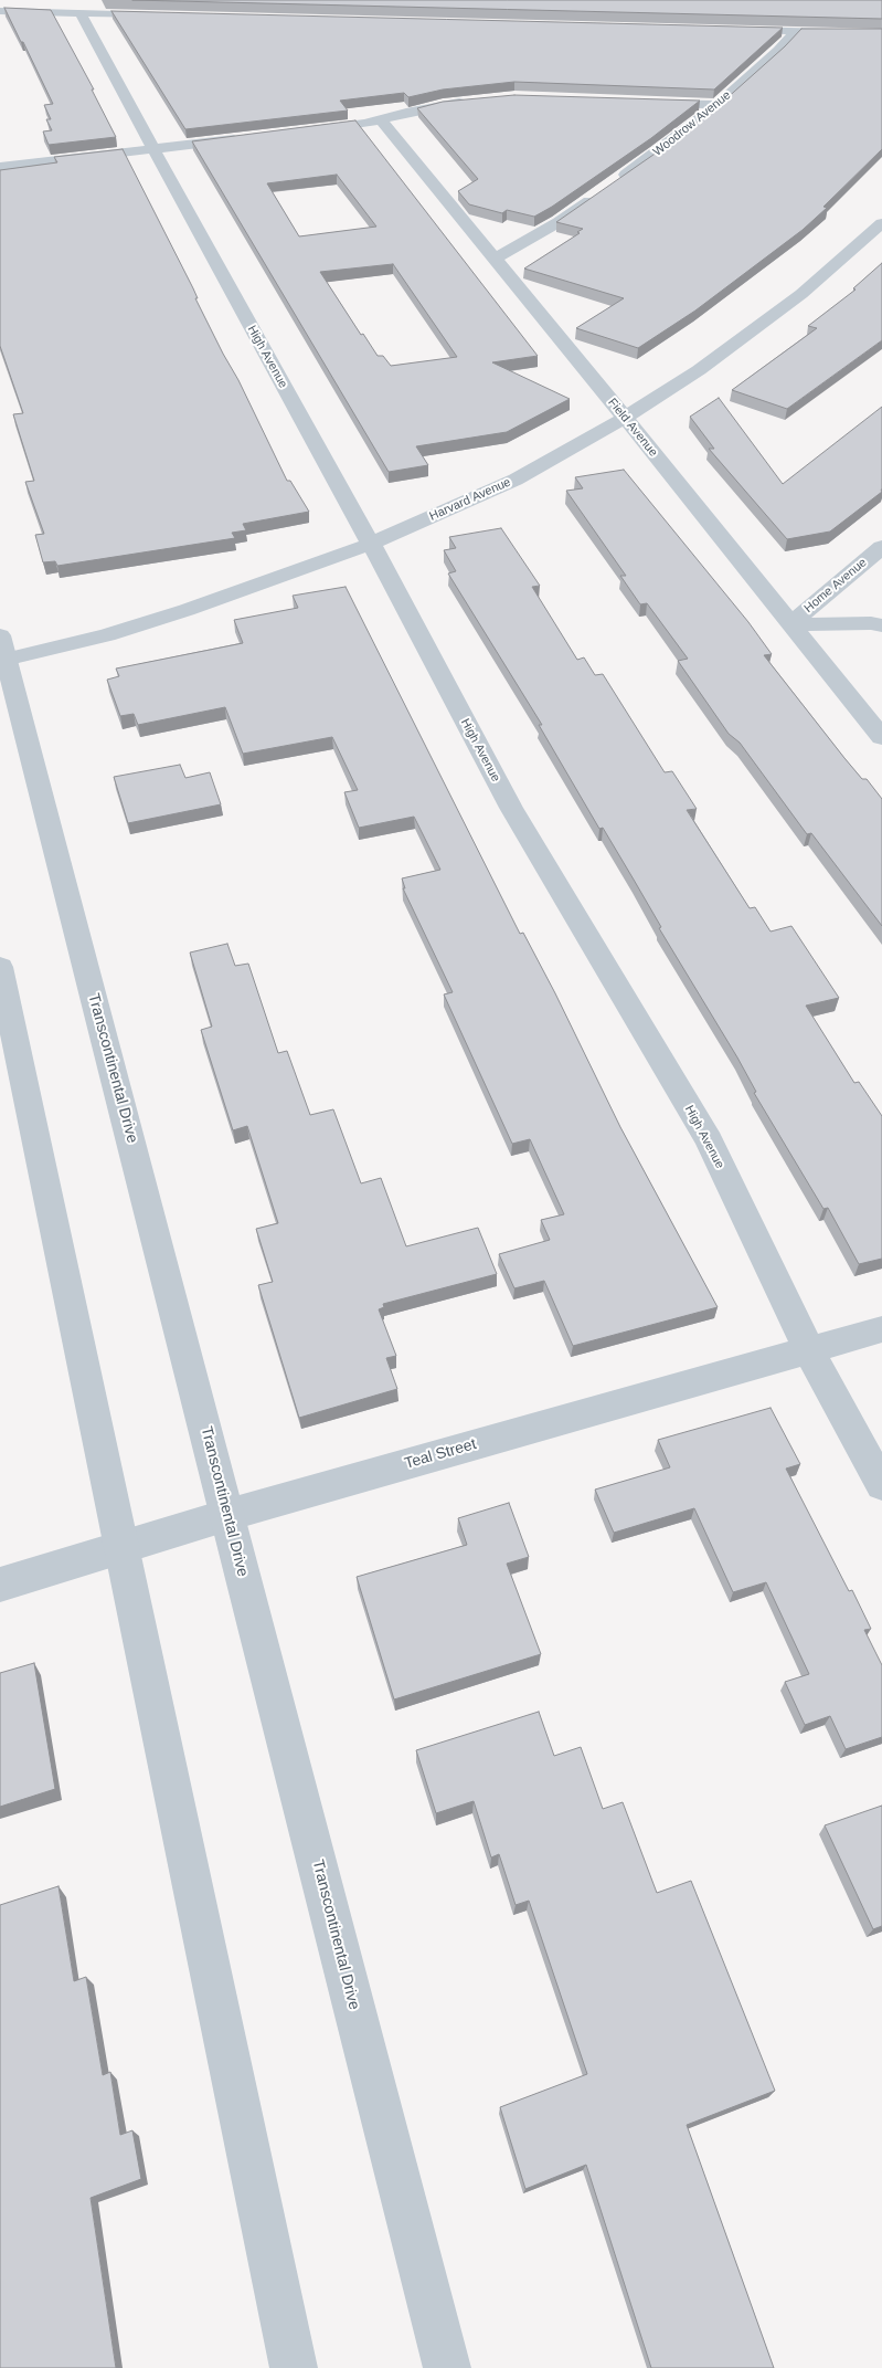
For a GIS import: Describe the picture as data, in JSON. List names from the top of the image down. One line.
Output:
{"streets":{"street":["Woodrow Avenue","High Avenue","Field Avenue","Harvard Avenue","Home Avenue","Transcontinental Drive","Teal Street"]},"crossings":[["Woodrow Avenue","Field Avenue"],["High Avenue","Harvard Avenue"],["High Avenue","Teal Street"],["Field Avenue","Harvard Avenue"],["Field Avenue","Home Avenue"],["Harvard Avenue","Transcontinental Drive"],["Transcontinental Drive","Teal Street"]]}
